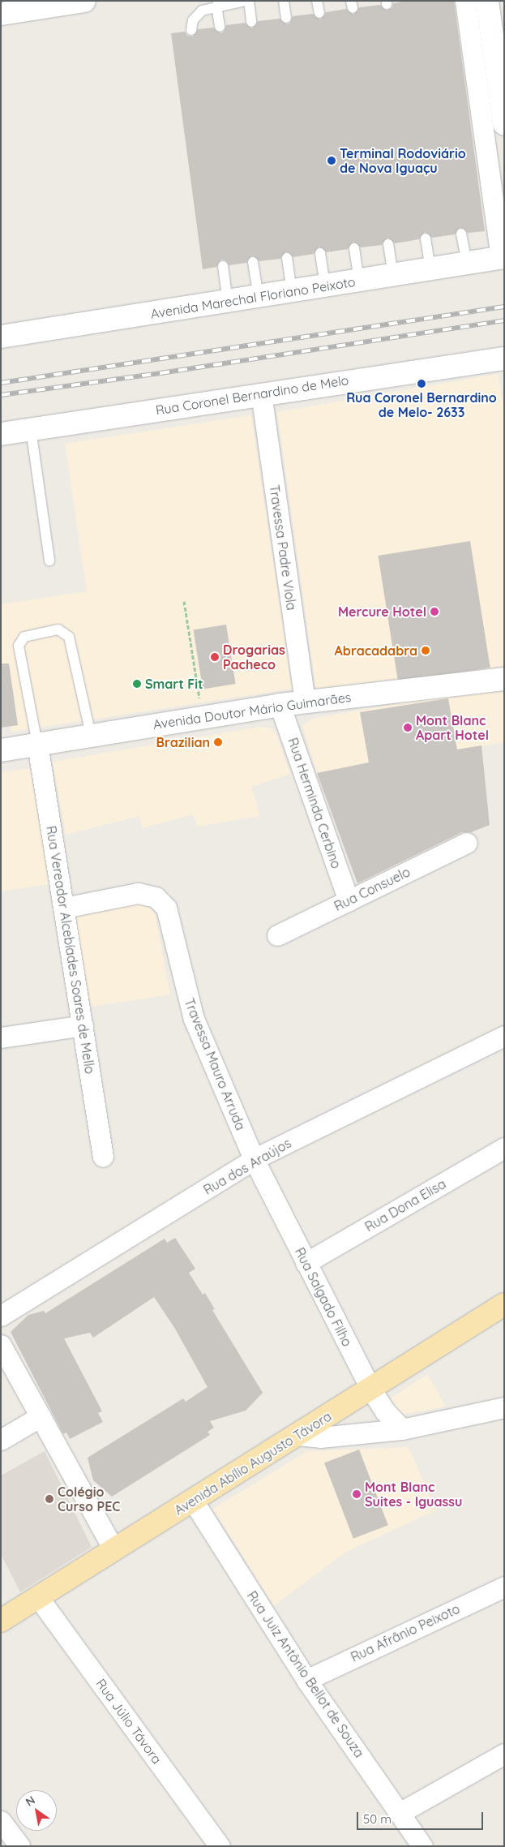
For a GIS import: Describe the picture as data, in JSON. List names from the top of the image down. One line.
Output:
{"streets":{"main road":["Avenida Marechal Floriano Peixoto","Rua Coronel Bernardino de Melo","Avenida Doutor Mário Guimarães","Avenida Abílio Augusto Távora"],"street":["Travessa Padre Viola","Rua Herminda Cerbino","Rua Consuelo","Rua Vereador Alcebíades Soares de Mello","Travessa Mauro Arruda","Rua dos Araújos","Rua Dona Elisa","Rua Salgado Filho","Rua Afrânio Peixoto","Rua Juiz Antônio Bellot de Souza","Rua Júlio Távora"]},"crossings":[["Rua Coronel Bernardino de Melo","Travessa Padre Viola"],["Travessa Padre Viola","Avenida Doutor Mário Guimarães"],["Avenida Doutor Mário Guimarães","Rua Herminda Cerbino"],["Avenida Doutor Mário Guimarães","Rua Vereador Alcebíades Soares de Mello"],["Rua Herminda Cerbino","Rua Consuelo"],["Rua Vereador Alcebíades Soares de Mello","Travessa Mauro Arruda"],["Travessa Mauro Arruda","Rua dos Araújos"],["Travessa Mauro Arruda","Rua Salgado Filho"],["Rua dos Araújos","Rua Salgado Filho"],["Rua Dona Elisa","Rua Salgado Filho"],["Rua Salgado Filho","Avenida Abílio Augusto Távora"],["Avenida Abílio Augusto Távora","Rua Juiz Antônio Bellot de Souza"],["Avenida Abílio Augusto Távora","Rua Júlio Távora"],["Rua Afrânio Peixoto","Rua Juiz Antônio Bellot de Souza"]],"places":["Terminal Rodoviário de Nova Iguaçu","Rua Coronel Bernardino de Melo- 2633","Mercure Hotel","Abracadabra","Drogarias Pacheco","Smart Fit","Mont Blanc Apart Hotel","Brazilian","Mont Blanc Suites - Iguassu","Colégio Curso PEC"],"scale_bar":"50 m","north":"top left"}
